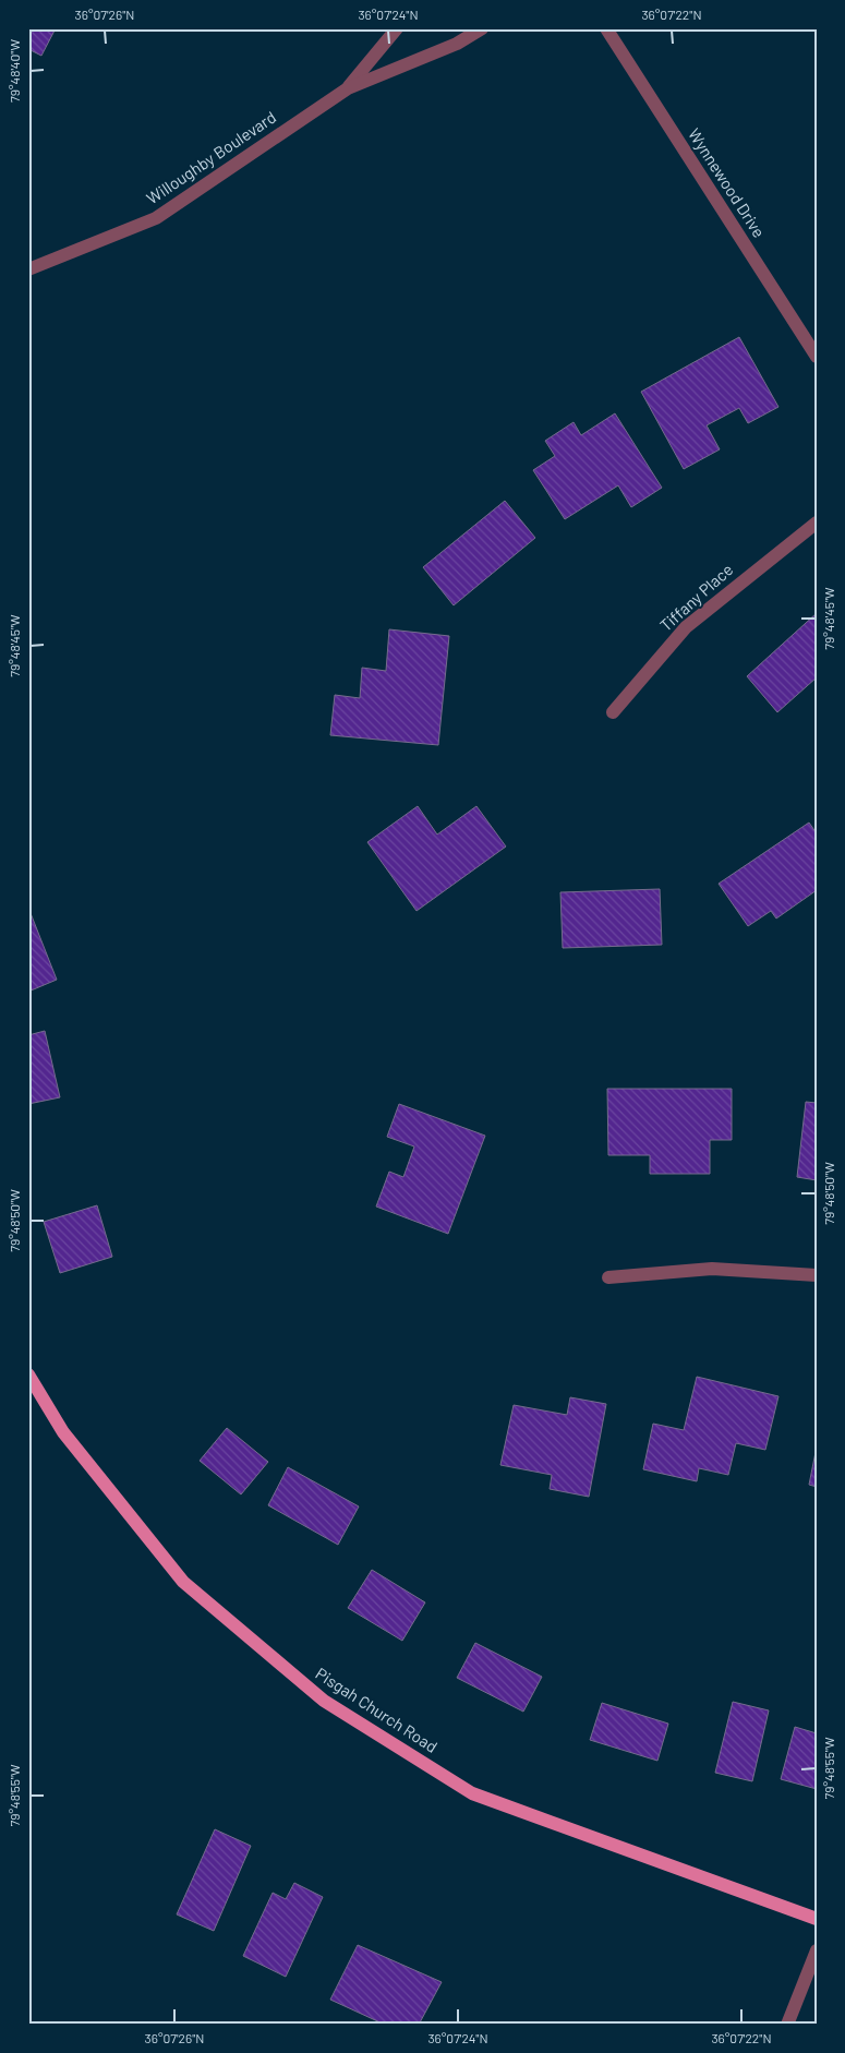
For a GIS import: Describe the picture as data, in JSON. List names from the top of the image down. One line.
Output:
{"streets":{"main road":["Pisgah Church Road"],"street":["Willoughby Boulevard","Wynnewood Drive","Tiffany Place"]},"coordinates":["36°07'26\"N","36°07'24\"N","36°07'22\"N","79°48'40\"W","79°48'45\"W","79°48'50\"W","79°48'55\"W"]}
